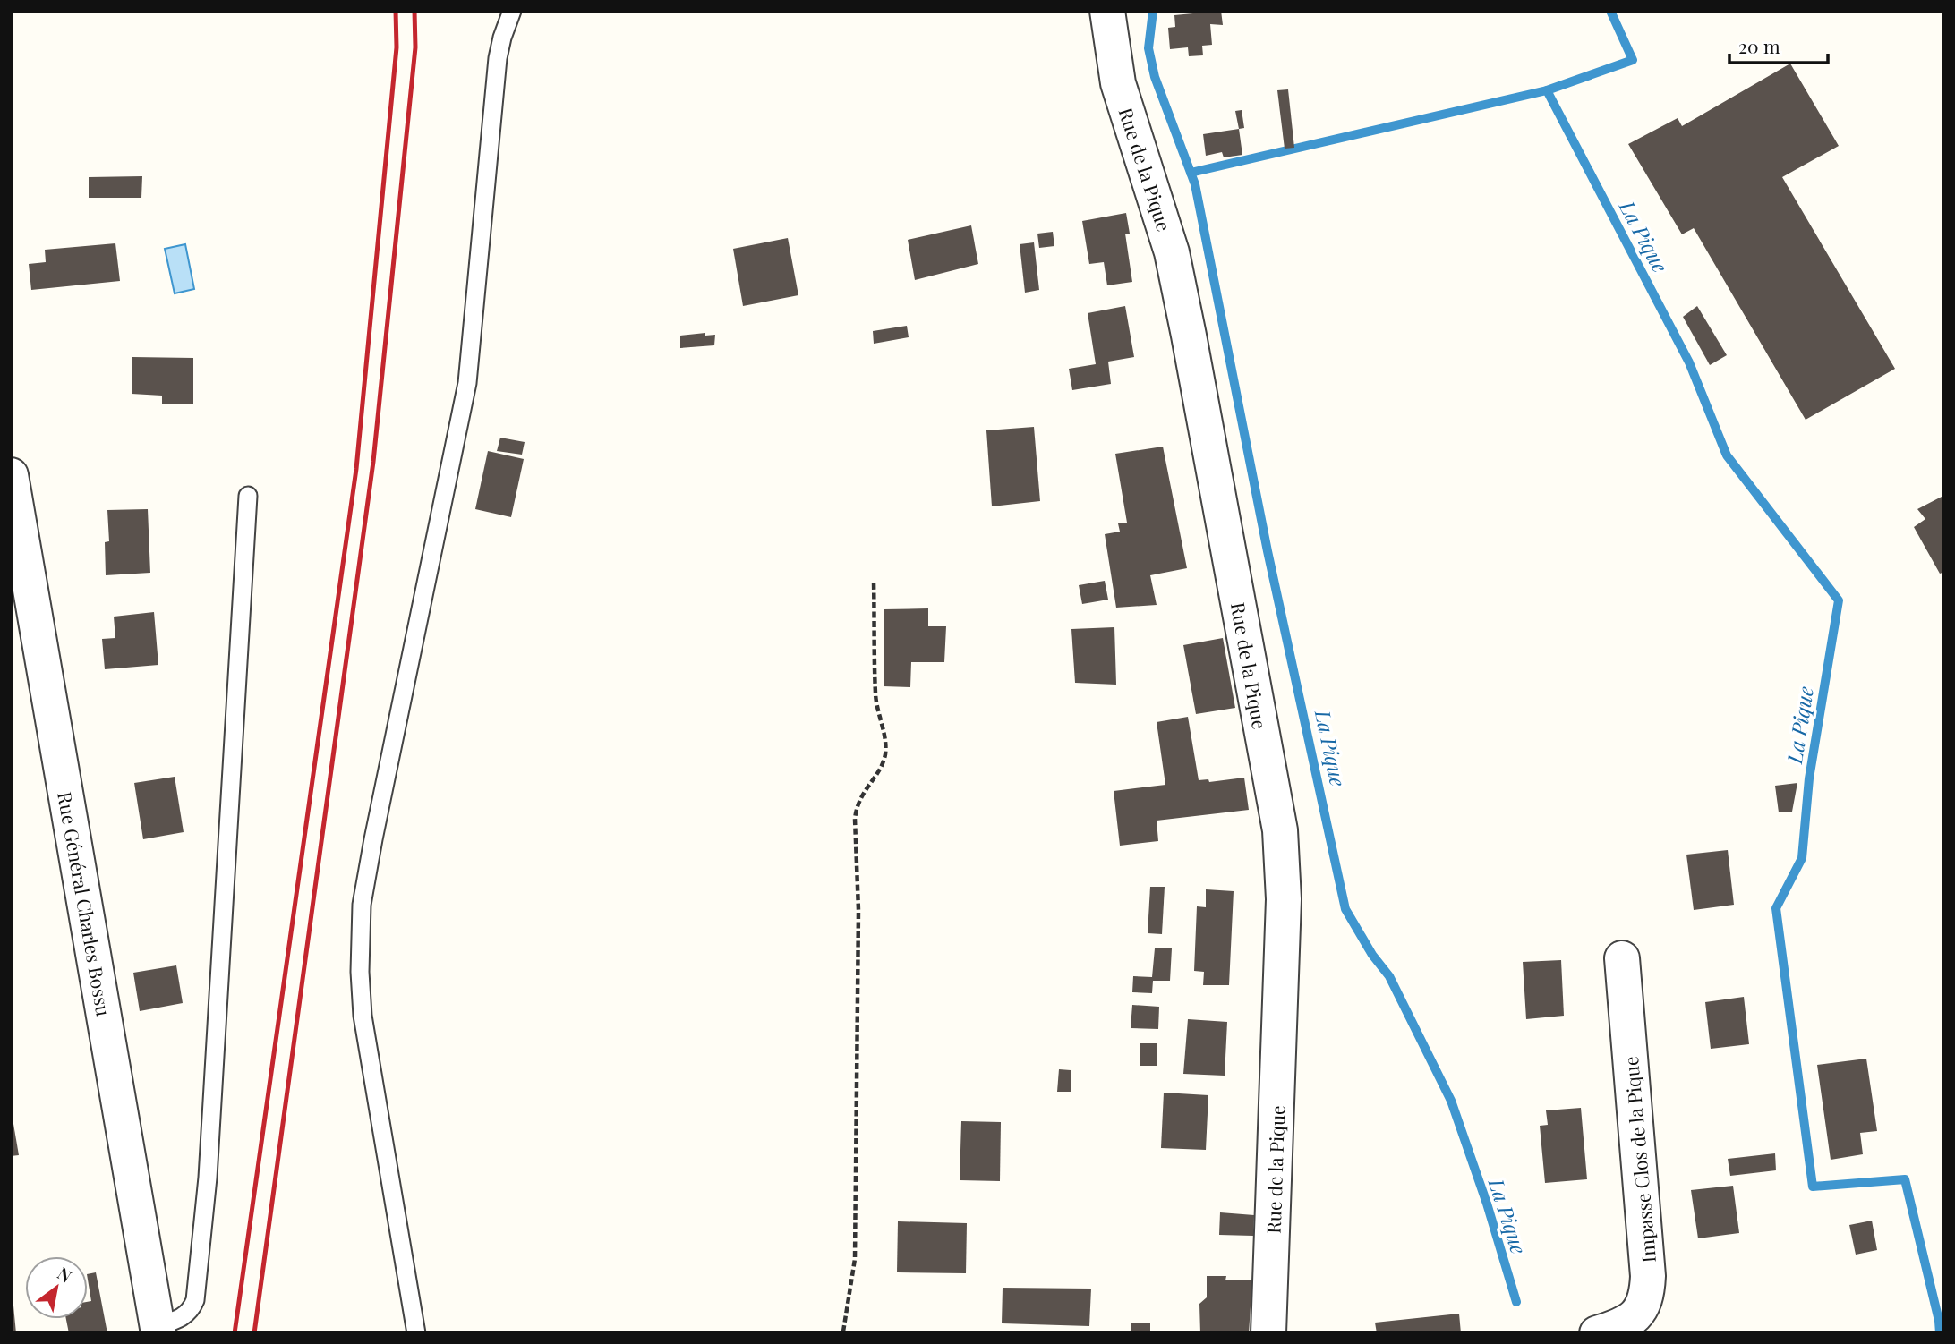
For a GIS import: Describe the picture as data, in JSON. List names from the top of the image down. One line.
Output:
{"streets":{"street":["Rue de la Pique","Rue Général Charles Bossu","Impasse Clos de la Pique"]},"water":["La Pique"],"scale_bar":"20 m","north":"top right"}
